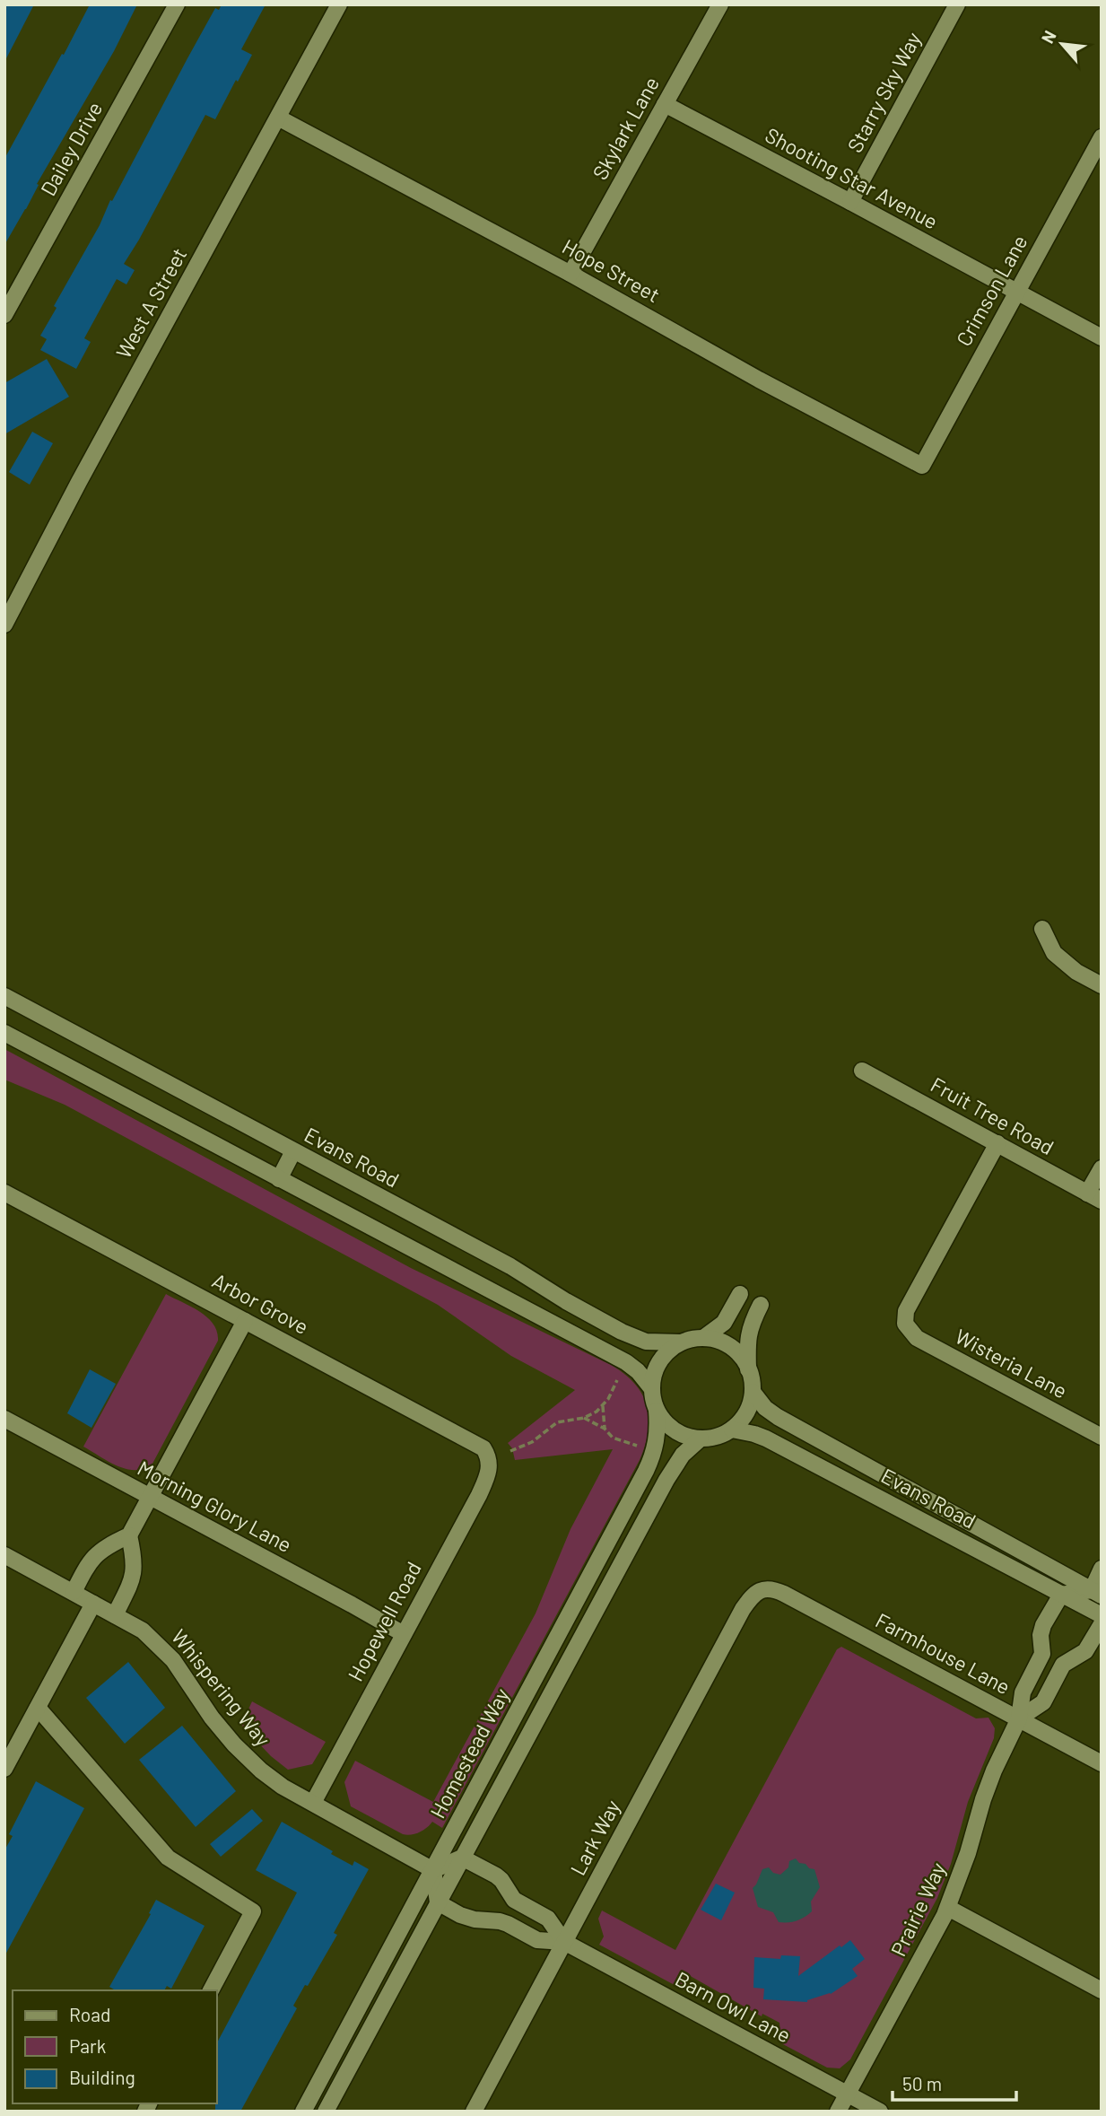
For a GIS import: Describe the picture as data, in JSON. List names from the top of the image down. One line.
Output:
{"streets":{"street":["Starry Sky Way","Skylark Lane","Dailey Drive","Shooting Star Avenue","Hope Street","Crimson Lane","West A Street","Fruit Tree Road","Evans Road","Arbor Grove","Wisteria Lane","Morning Glory Lane","Hopewell Road","Farmhouse Lane","Whispering Way","Homestead Way","Lark Way","Prairie Way","Barn Owl Lane"]},"crossings":[["Starry Sky Way","Shooting Star Avenue"],["Skylark Lane","Shooting Star Avenue"],["Skylark Lane","Hope Street"],["Shooting Star Avenue","Crimson Lane"],["Hope Street","Crimson Lane"],["Hope Street","West A Street"],["Fruit Tree Road","Wisteria Lane"],["Evans Road","Homestead Way"],["Evans Road","Prairie Way"],["Arbor Grove","Hopewell Road"],["Morning Glory Lane","Hopewell Road"],["Hopewell Road","Whispering Way"],["Farmhouse Lane","Lark Way"],["Farmhouse Lane","Prairie Way"],["Whispering Way","Homestead Way"],["Homestead Way","Barn Owl Lane"],["Lark Way","Barn Owl Lane"],["Prairie Way","Barn Owl Lane"]],"legend":["Road","Park","Building"],"scale_bar":"50 m","north":"top left"}
